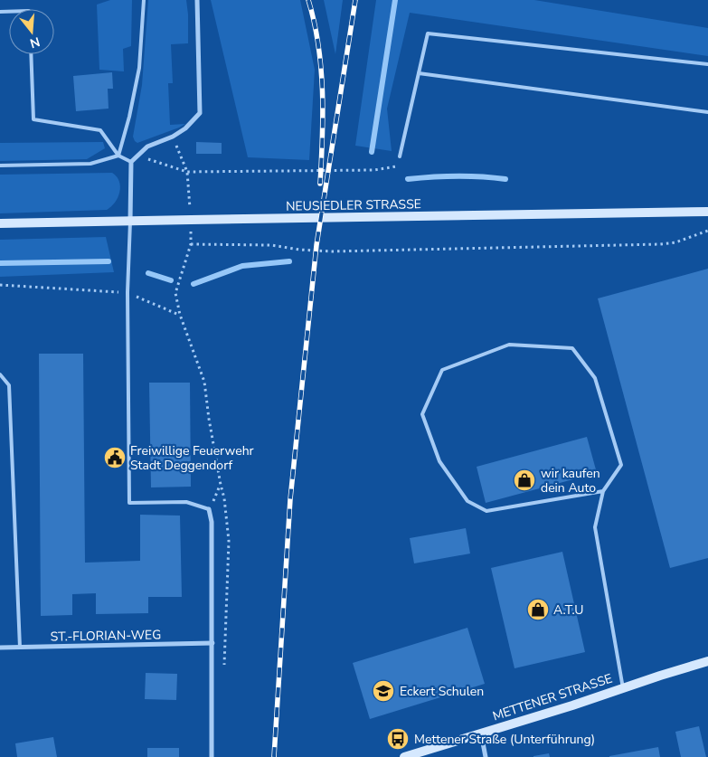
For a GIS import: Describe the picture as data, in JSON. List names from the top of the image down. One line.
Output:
{"streets":{"main road":["NEUSIEDLER STRASSE","METTENER STRASSE"],"street":["ST.-FLORIAN-WEG"]},"places":{"public building":["Freiwillige Feuerwehr Stadt Deggendorf"],"shop":["wir kaufen dein Auto","A.T.U"],"school or university":["Eckert Schulen"],"bus stop":["Mettener Straße (Unterführung)"]},"north":"bottom"}
